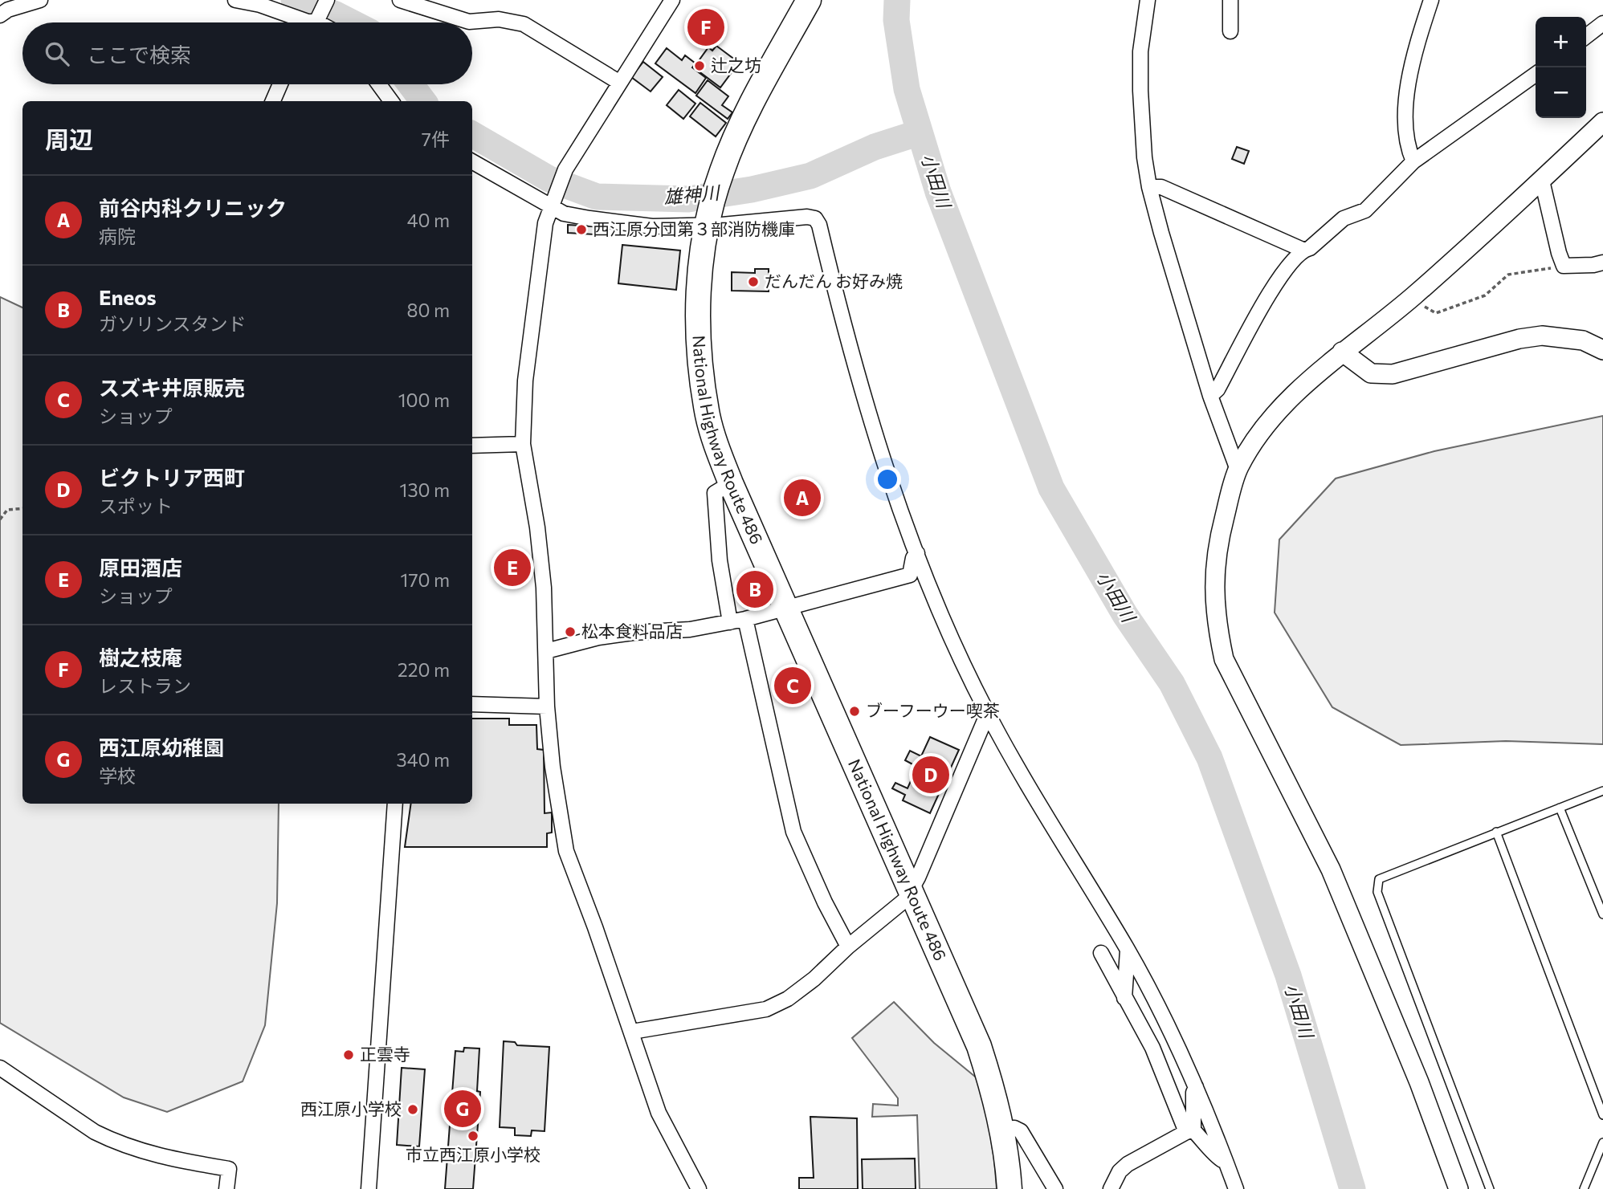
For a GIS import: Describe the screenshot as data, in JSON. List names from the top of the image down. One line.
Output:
{"streets":{"highway":["National Highway Route 486"]},"water":["小田川","雄神川"],"places":["辻之坊","西江原分団第３部消防機庫","だんだん お好み焼","松本食料品店","ブーフーウー喫茶","正雲寺","西江原小学校","市立西江原小学校"],"page":{"pins":["F","A","E","B","C","D","G"],"map_buttons":["+","−"],"search":"ここで検索","heading":["周辺","7件"],"list":[{"mark":"A","name":"前谷内科クリニック","note":"病院","value":"40 m"},{"mark":"B","name":"Eneos","note":"ガソリンスタンド","value":"80 m"},{"mark":"C","name":"スズキ井原販売","note":"ショップ","value":"100 m"},{"mark":"D","name":"ビクトリア西町","note":"スポット","value":"130 m"},{"mark":"E","name":"原田酒店","note":"ショップ","value":"170 m"},{"mark":"F","name":"樹之枝庵","note":"レストラン","value":"220 m"},{"mark":"G","name":"西江原幼稚園","note":"学校","value":"340 m"}]}}
